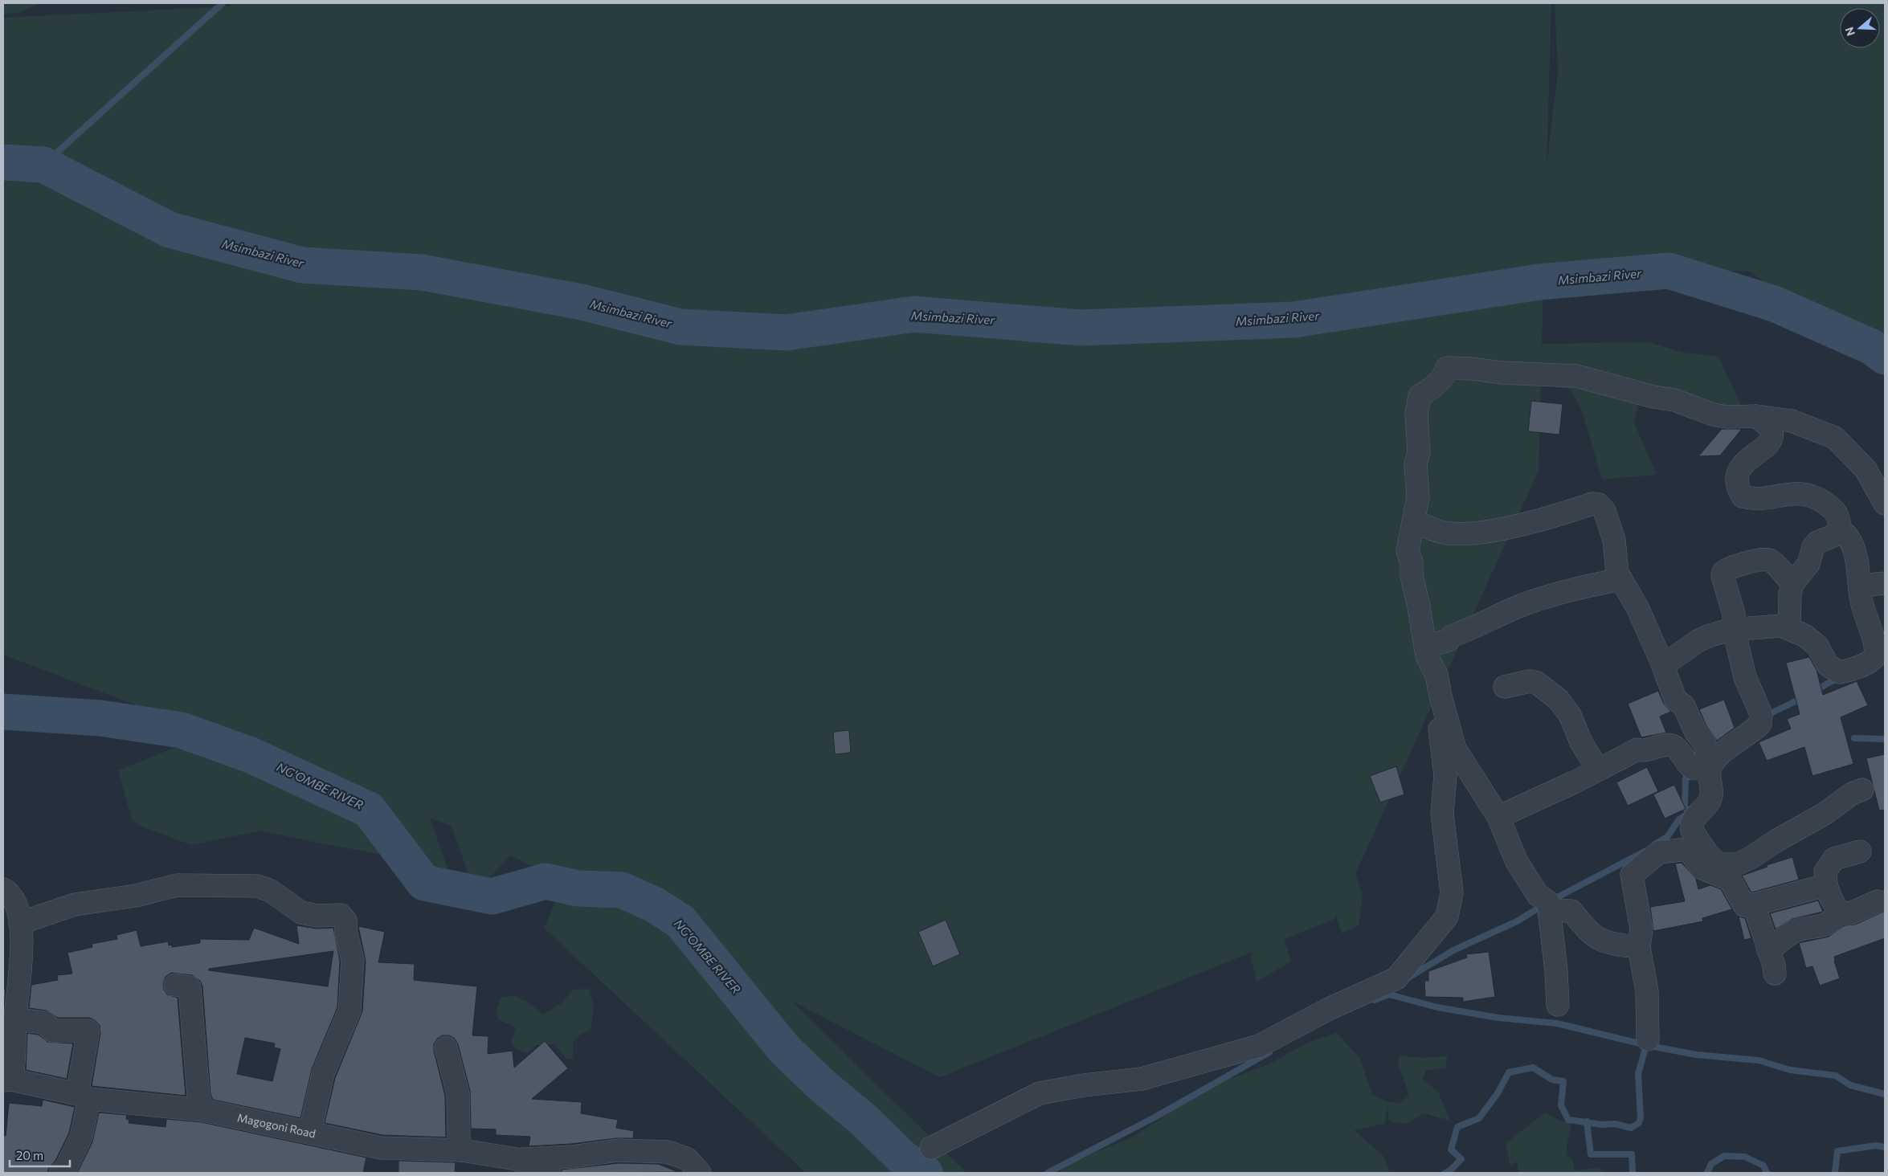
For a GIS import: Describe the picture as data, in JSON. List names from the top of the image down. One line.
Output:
{"streets":{"street":["Magogoni Road"]},"water":["Msimbazi River","NG'OMBE RIVER"],"scale_bar":"20 m","north":"left"}
